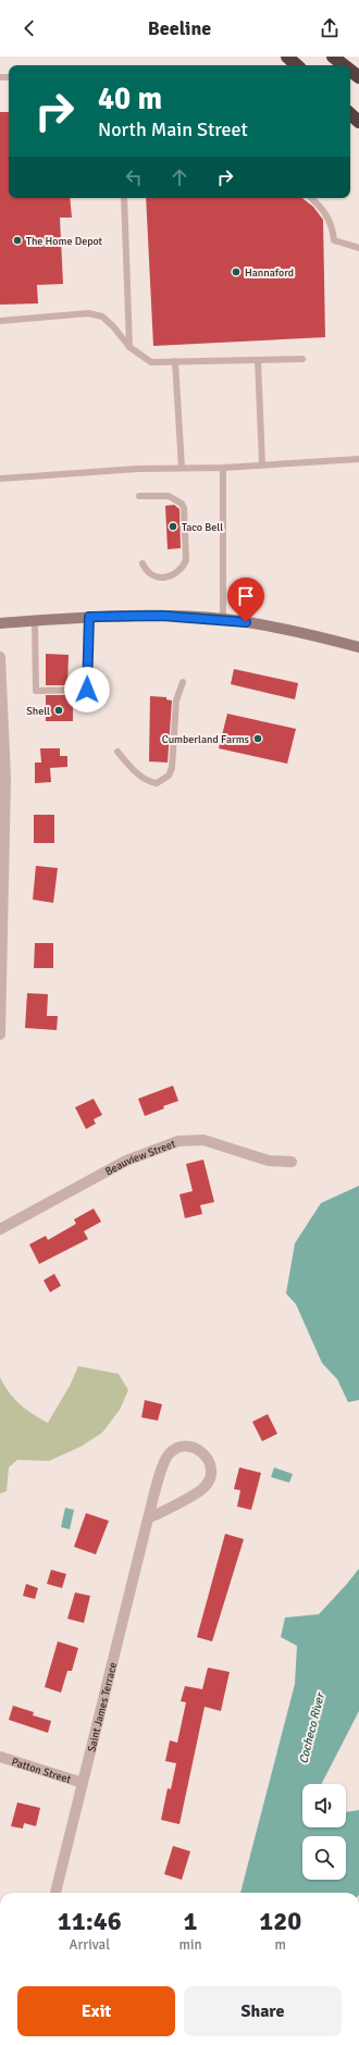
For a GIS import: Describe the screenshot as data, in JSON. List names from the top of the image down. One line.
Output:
{"streets":{"street":["Beauview Street","Saint James Terrace","Patton Street"]},"crossings":[["Saint James Terrace","Patton Street"]],"water":["Cocheco River"],"places":["The Home Depot","Hannaford","Taco Bell","Shell","Cumberland Farms"],"page":{"header":"Beeline","turn":["40 m","North Main Street"],"eta":["11:46","Arrival","1","min","120","m"],"buttons":["Exit","Share"]}}
